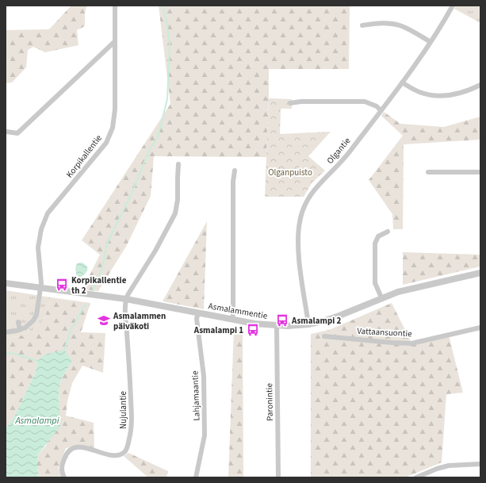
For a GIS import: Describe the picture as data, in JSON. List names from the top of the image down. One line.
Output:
{"streets":{"street":["Olgantie","Korpikallentie","Asmalammentie","Vattaansuontie","Lahjamaantie","Paronintie","Nujulantie"]},"crossings":[["Olgantie","Asmalammentie"],["Korpikallentie","Asmalammentie"],["Asmalammentie","Lahjamaantie"],["Asmalammentie","Paronintie"],["Asmalammentie","Nujulantie"]],"water":["Asmalampi"],"parks":["Olganpuisto"],"places":{"bus stop":["Korpikallentie th 2","Asmalampi 2","Asmalampi 1"],"school or university":["Asmalammen päiväkoti"]}}
